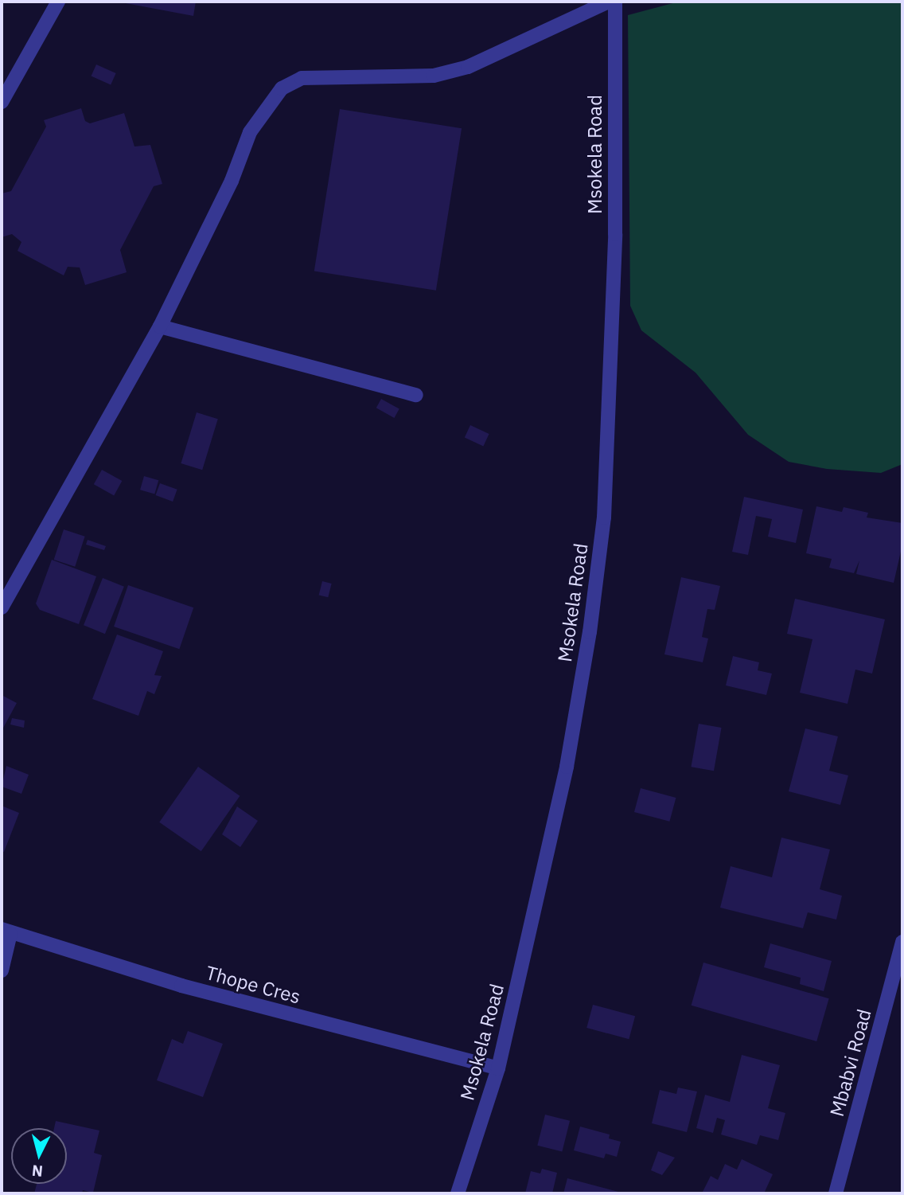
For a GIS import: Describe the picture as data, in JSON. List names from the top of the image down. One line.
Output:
{"streets":{"street":["Msokela Road","Thope Cres","Mbabvi Road"]},"crossings":[["Msokela Road","Thope Cres"]],"north":"bottom"}
